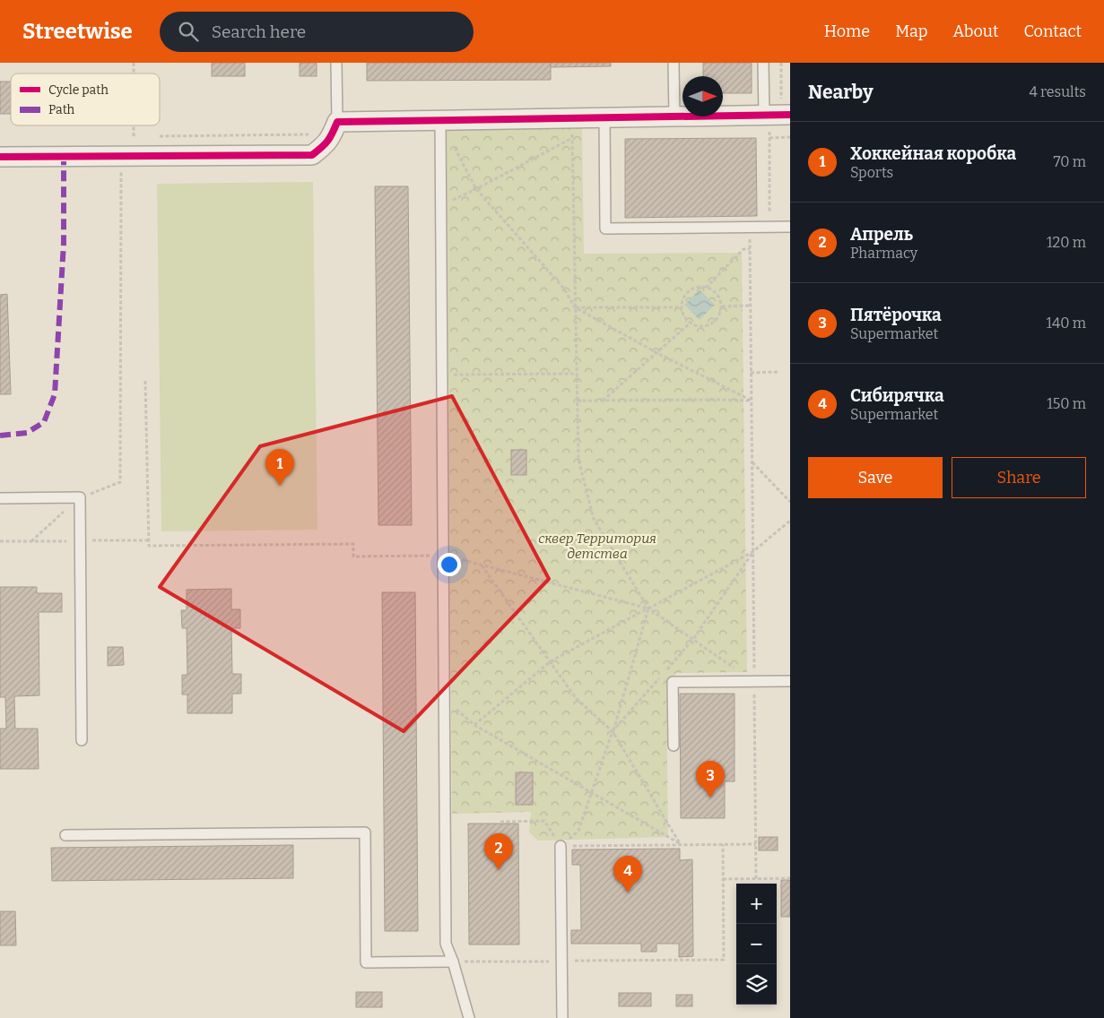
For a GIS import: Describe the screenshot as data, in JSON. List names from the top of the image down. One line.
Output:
{"parks":["сквер Территория детства"],"legend":["Cycle path","Path"],"north":"right","page":{"header":"Streetwise","search":"Search here","nav":["Home","Map","About","Contact"],"heading":["Nearby","4 results"],"list":[{"mark":"1","name":"Хоккейная коробка","note":"Sports","value":"70 m"},{"mark":"2","name":"Апрель","note":"Pharmacy","value":"120 m"},{"mark":"3","name":"Пятёрочка","note":"Supermarket","value":"140 m"},{"mark":"4","name":"Сибирячка","note":"Supermarket","value":"150 m"}],"buttons":["Save","Share"],"pins":["1","3","2","4"],"map_buttons":["+","−"]}}
